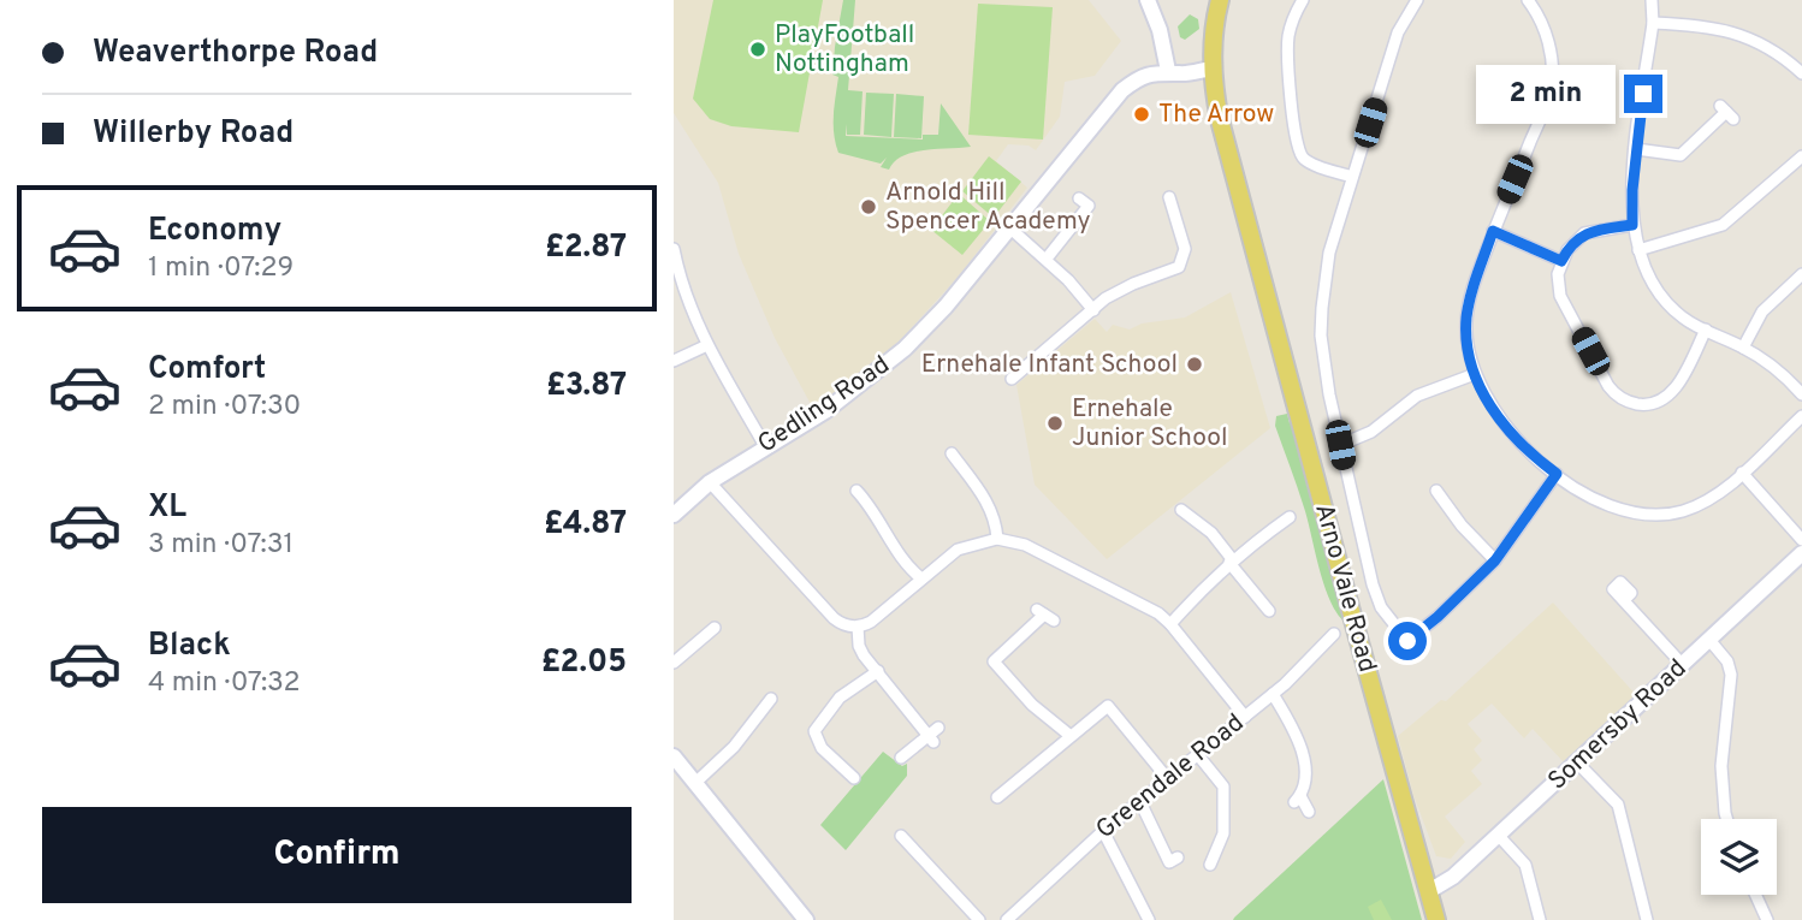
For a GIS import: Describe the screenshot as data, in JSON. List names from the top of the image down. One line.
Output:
{"streets":{"main road":["Arno Vale Road"],"street":["Gedling Road","Somersby Road","Greendale Road"]},"crossings":[["Gedling Road","Arno Vale Road"],["Arno Vale Road","Somersby Road"]],"places":["PlayFootball Nottingham","The Arrow","Arnold Hill Spencer Academy","Ernehale Infant School","Ernehale Junior School"],"page":{"banner":["Weaverthorpe Road","Willerby Road"],"bubble":"2 min","list":[{"name":"Economy","note":"1 min · 07:29","value":"£2.87"},{"name":"Comfort","note":"2 min · 07:30","value":"£3.87"},{"name":"XL","note":"3 min · 07:31","value":"£4.87"},{"name":"Black","note":"4 min · 07:32","value":"£2.05"}],"buttons":"Confirm"}}
